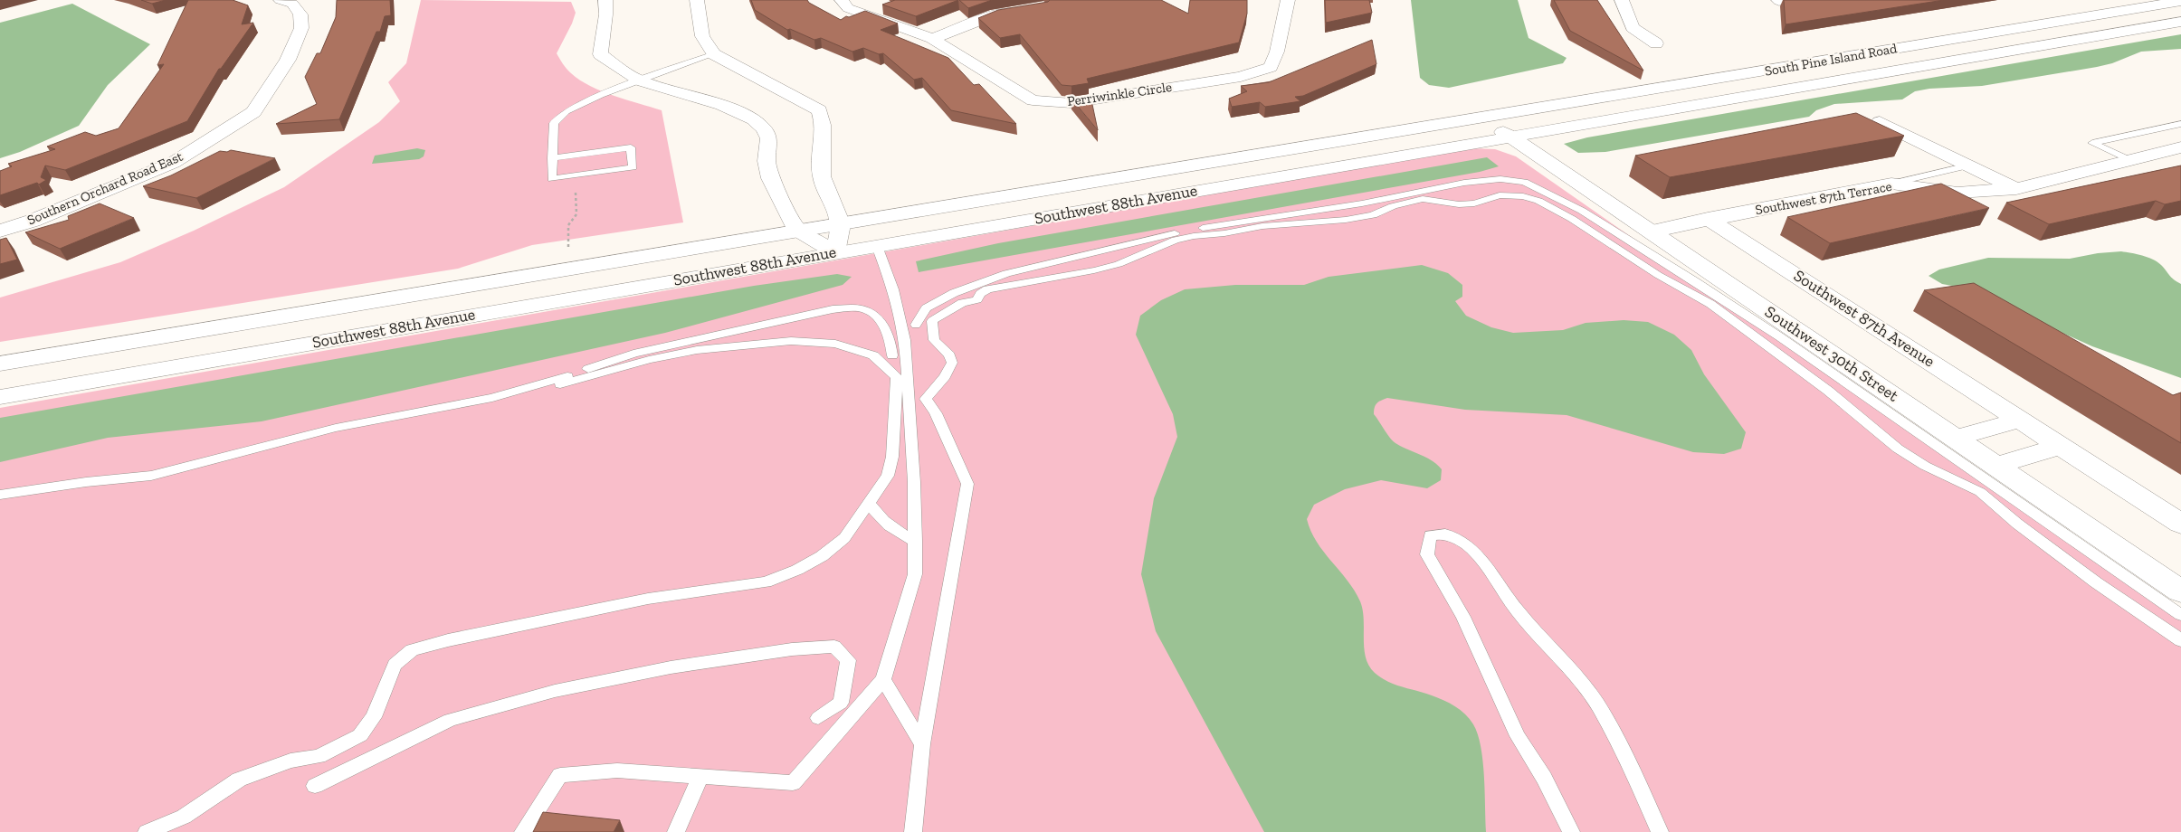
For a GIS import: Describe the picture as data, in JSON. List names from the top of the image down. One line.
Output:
{"streets":{"street":["South Pine Island Road","Perriwinkle Circle","Southern Orchard Road East","Southwest 87th Terrace","Southwest 88th Avenue","Southwest 87th Avenue","Southwest 30th Street"]},"crossings":[["South Pine Island Road","Southwest 88th Avenue"],["South Pine Island Road","Southwest 30th Street"],["Southwest 87th Terrace","Southwest 87th Avenue"],["Southwest 87th Terrace","Southwest 30th Street"],["Southwest 88th Avenue","Southwest 30th Street"]]}
